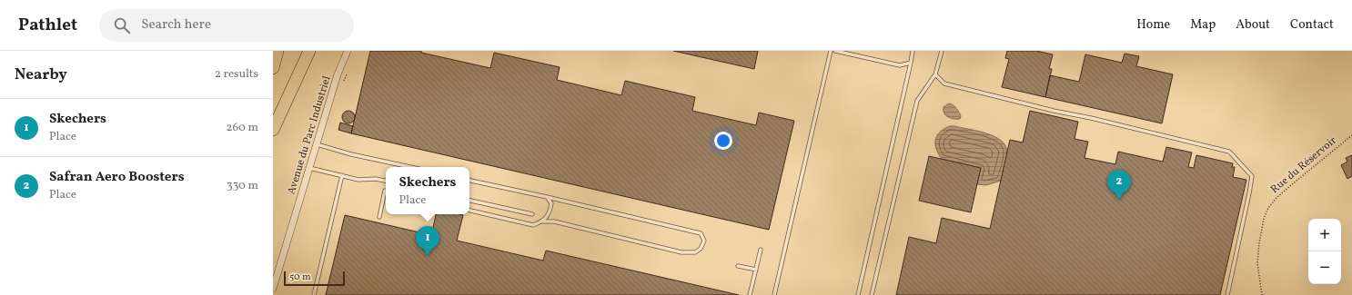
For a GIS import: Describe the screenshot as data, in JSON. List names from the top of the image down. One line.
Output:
{"streets":{"street":["Avenue du Parc Industriel"],"path":["Rue du Réservoir"]},"scale_bar":"50 m","page":{"header":"Pathlet","search":"Search here","nav":["Home","Map","About","Contact"],"heading":["Nearby","2 results"],"list":[{"mark":"1","name":"Skechers","note":"Place","value":"260 m"},{"mark":"2","name":"Safran Aero Boosters","note":"Place","value":"330 m"}],"popup":["Skechers","Place"],"pins":["2","1"],"map_buttons":["+","−"],"scale":"50 m"}}
